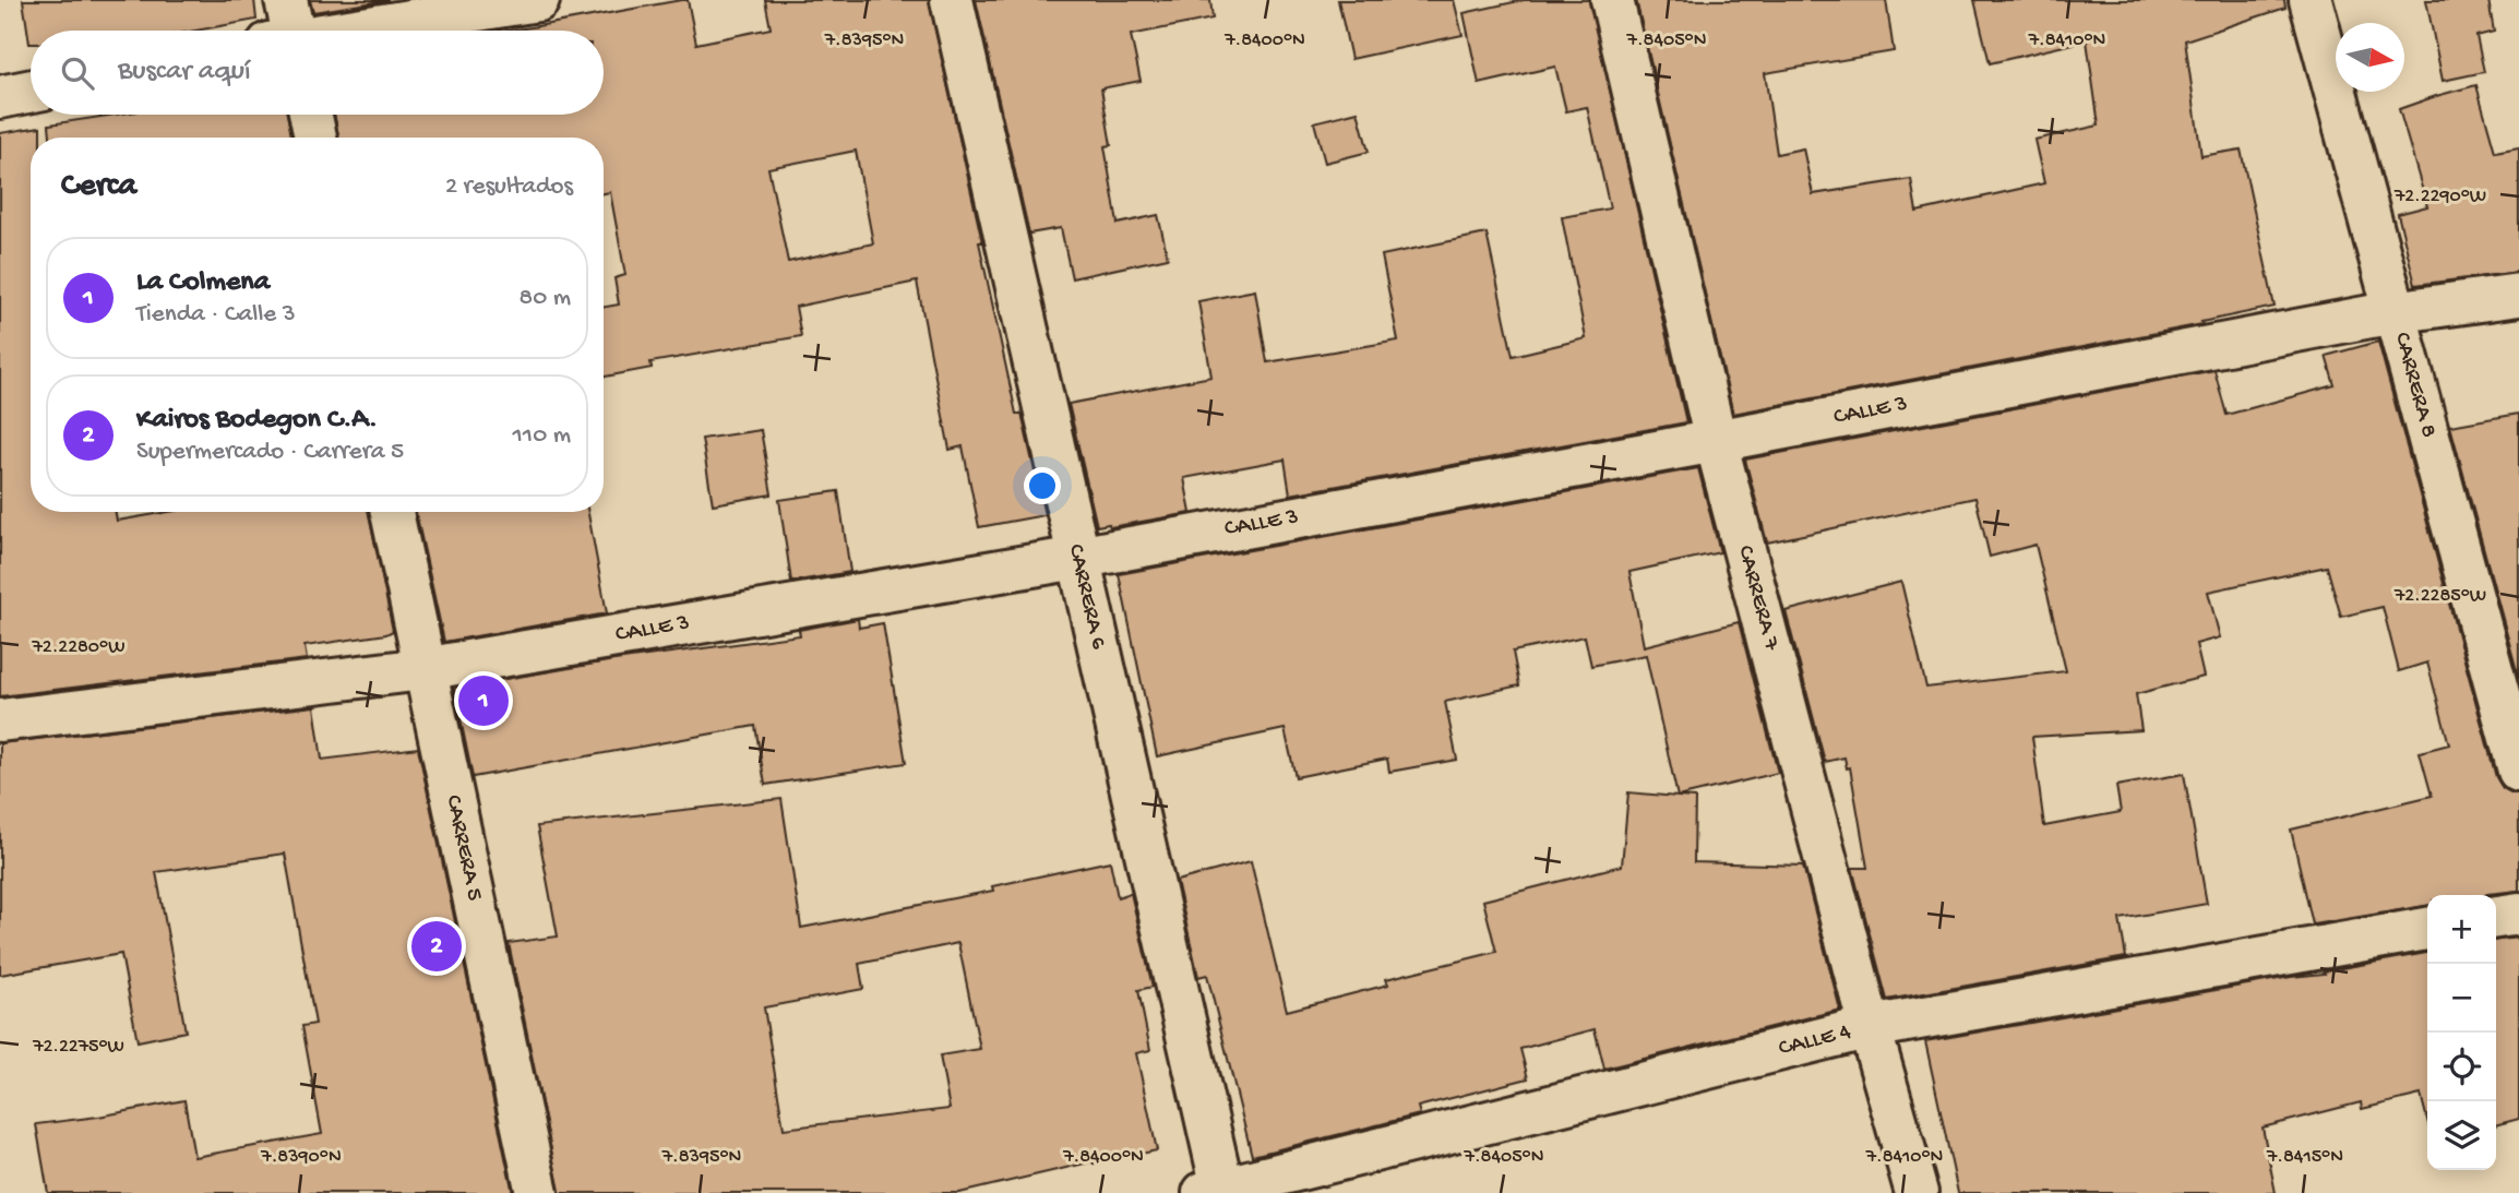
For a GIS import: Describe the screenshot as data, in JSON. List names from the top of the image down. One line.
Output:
{"streets":{"street":["CARRERA 8","CALLE 3","CARRERA 6","CARRERA 7","CARRERA 5","CALLE 4"]},"crossings":[["CARRERA 8","CALLE 3"],["CALLE 3","CARRERA 6"],["CALLE 3","CARRERA 7"],["CALLE 3","CARRERA 5"],["CARRERA 6","CALLE 4"],["CARRERA 7","CALLE 4"]],"north":"right","page":{"search":"Buscar aquí","heading":["Cerca","2 resultados"],"list":[{"mark":"1","name":"La Colmena","note":"Tienda · Calle 3","value":"80 m"},{"mark":"2","name":"Kairos Bodegon C.A.","note":"Supermercado · Carrera 5","value":"110 m"}],"pins":["1","2"],"map_buttons":["+","−"]},"coordinates":["7.8395°N","7.8400°N","7.8405°N","7.8410°N","72.2290°W","72.2285°W","72.2280°W","72.2275°W","7.8390°N","7.8415°N"]}
